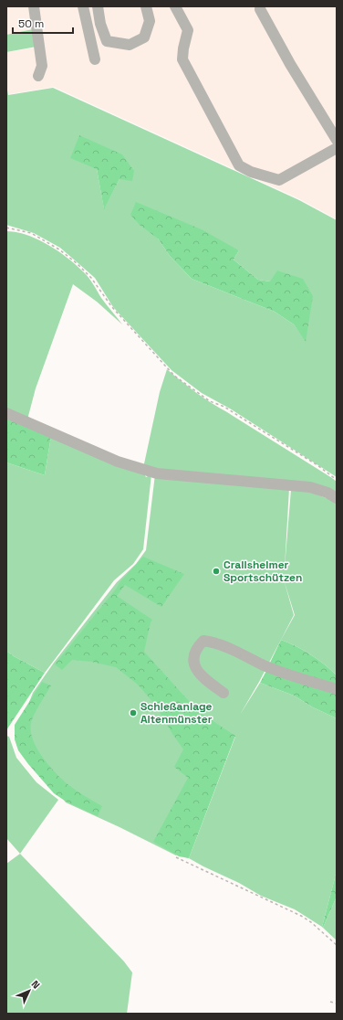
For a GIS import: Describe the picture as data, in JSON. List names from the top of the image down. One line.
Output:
{"places":["Crailsheimer Sportschützen","Schießanlage Altenmünster"],"scale_bar":"50 m","north":"top right"}
